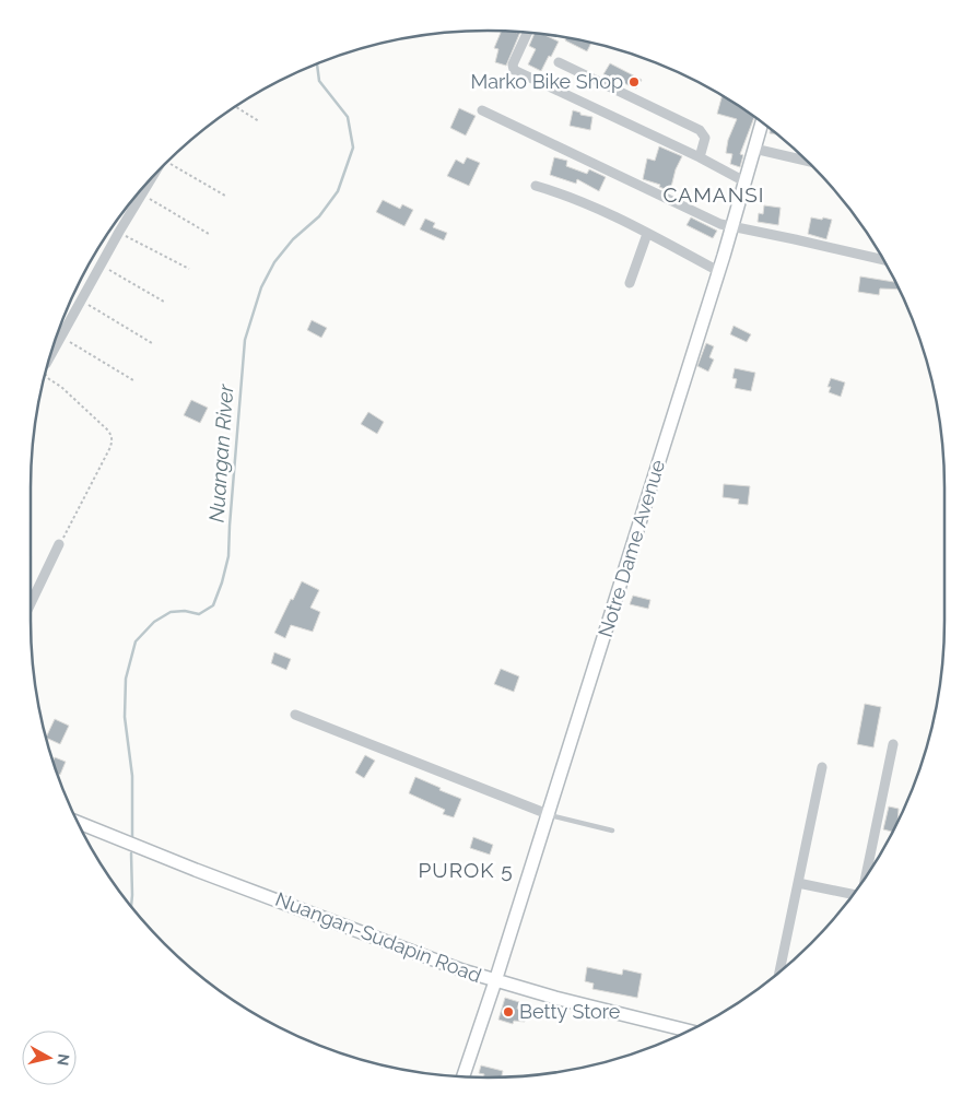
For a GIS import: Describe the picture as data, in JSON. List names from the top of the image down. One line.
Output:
{"streets":{"street":["Notre Dame Avenue","Nuangan-Sudapin Road"]},"crossings":[["Notre Dame Avenue","Nuangan-Sudapin Road"]],"districts":["CAMANSI","PUROK 5"],"water":["Nuangan River"],"places":["Marko Bike Shop","Betty Store"],"north":"right"}
